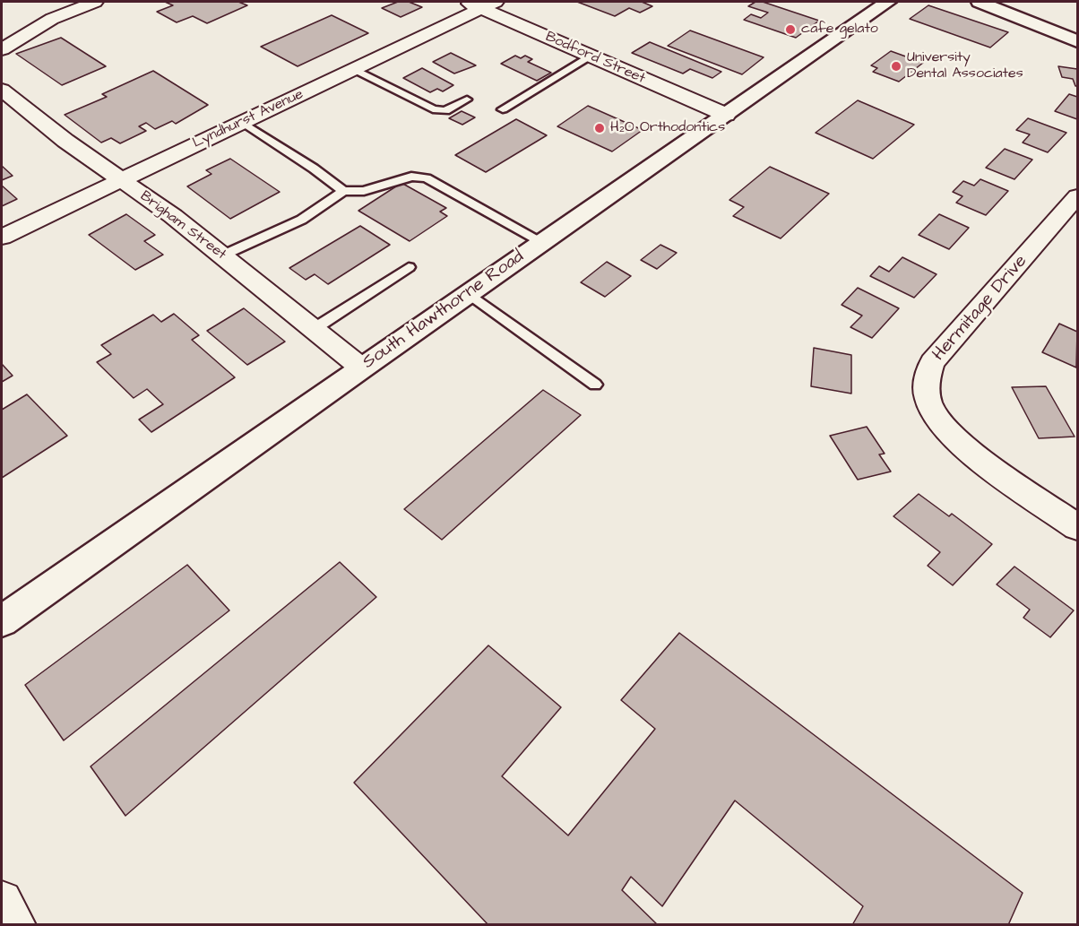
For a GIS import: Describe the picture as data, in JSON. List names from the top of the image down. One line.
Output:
{"streets":{"main road":["South Hawthorne Road"],"street":["Bodford Street","Lyndhurst Avenue","Brigham Street","Hermitage Drive"]},"crossings":[["Bodford Street","Lyndhurst Avenue"],["Bodford Street","South Hawthorne Road"],["Lyndhurst Avenue","Brigham Street"],["Brigham Street","South Hawthorne Road"]],"places":["cafe gelato","University Dental Associates","H₂O Orthodontics"]}
